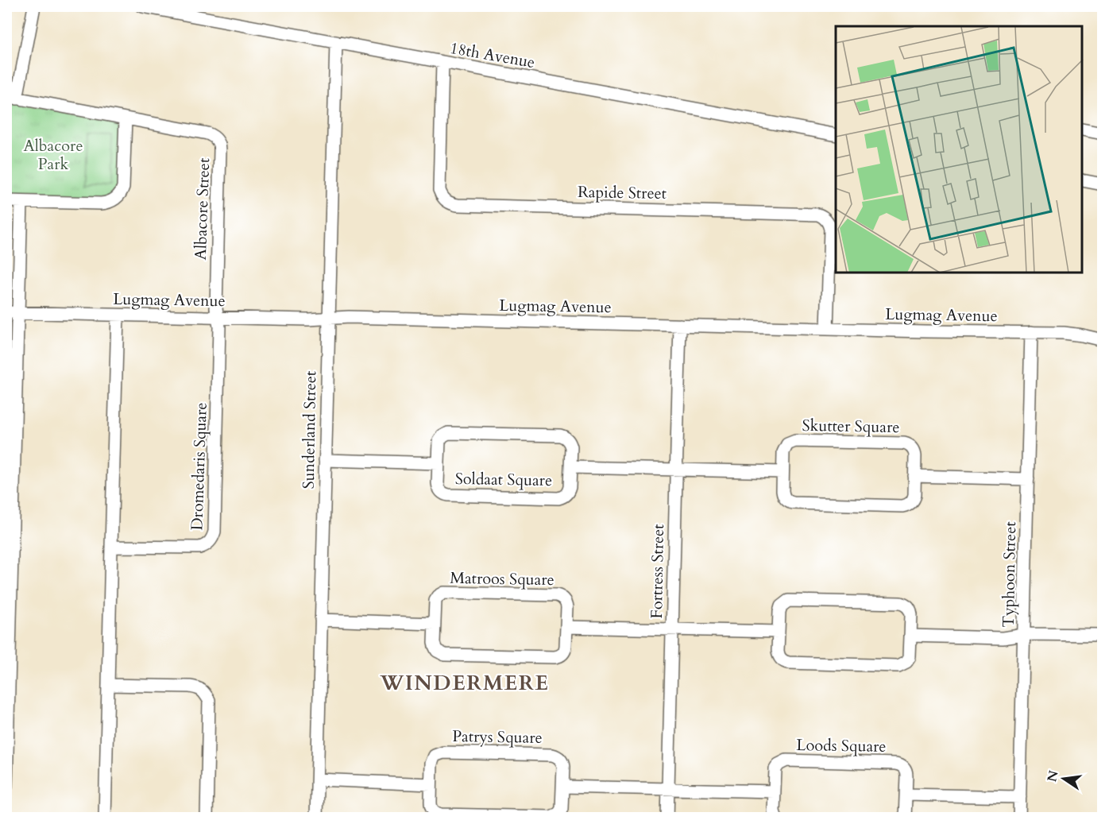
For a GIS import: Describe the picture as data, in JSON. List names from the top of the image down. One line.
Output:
{"streets":{"street":["18th Avenue","Rapide Street","Albacore Street","Lugmag Avenue","Skutter Square","Sunderland Street","Dromedaris Square","Soldaat Square","Fortress Street","Typhoon Street","Matroos Square","Patrys Square","Loods Square"]},"crossings":[["18th Avenue","Rapide Street"],["18th Avenue","Sunderland Street"],["Rapide Street","Lugmag Avenue"],["Albacore Street","Lugmag Avenue"],["Albacore Street","Dromedaris Square"],["Lugmag Avenue","Sunderland Street"],["Lugmag Avenue","Dromedaris Square"],["Lugmag Avenue","Fortress Street"],["Lugmag Avenue","Typhoon Street"],["Sunderland Street","Soldaat Square"],["Soldaat Square","Fortress Street"]],"districts":["WINDERMERE"],"parks":["Albacore Park"],"north":"left"}
